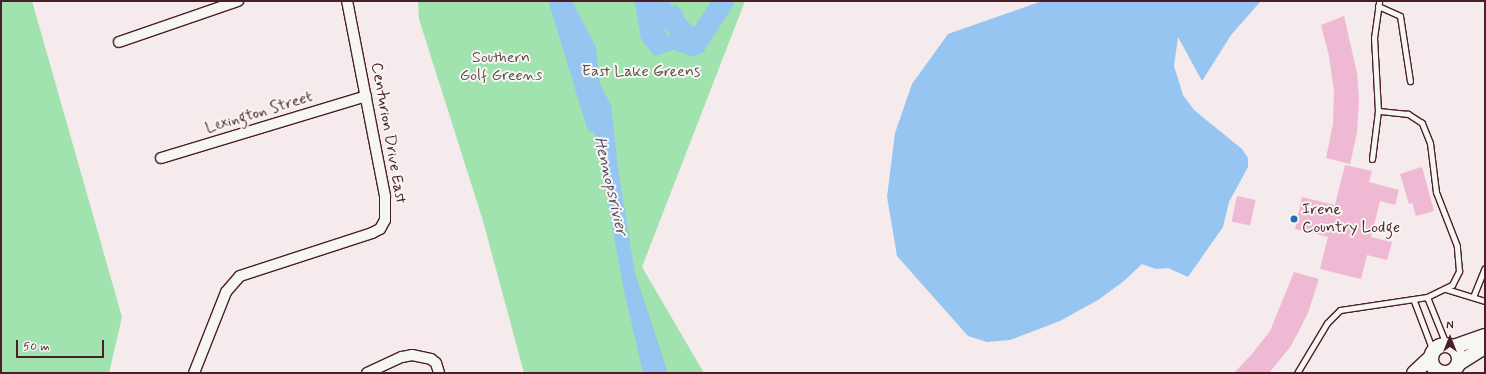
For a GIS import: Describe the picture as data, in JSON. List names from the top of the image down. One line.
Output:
{"streets":{"street":["Lexington Street","Centurion Drive East"]},"crossings":[["Lexington Street","Centurion Drive East"]],"water":["Hennopsrivier"],"parks":["Southern Golf Greens","East Lake Greens"],"places":["Irene Country Lodge"],"scale_bar":"50 m","north":"top"}
